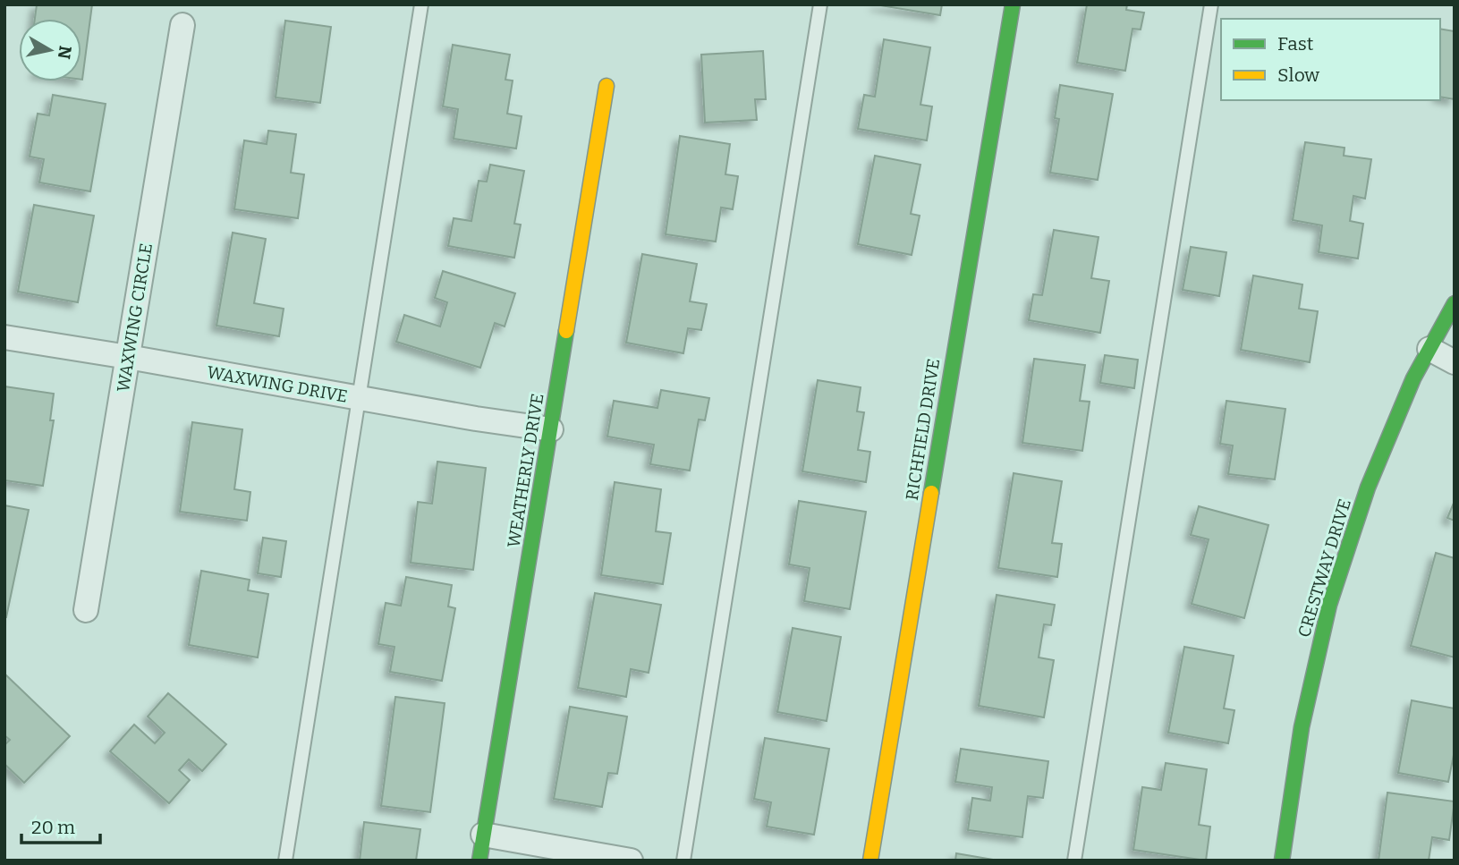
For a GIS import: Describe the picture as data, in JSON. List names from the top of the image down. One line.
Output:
{"streets":{"street":["WAXWING CIRCLE","WAXWING DRIVE","RICHFIELD DRIVE","WEATHERLY DRIVE","CRESTWAY DRIVE"]},"crossings":[["WAXWING CIRCLE","WAXWING DRIVE"],["WAXWING DRIVE","WEATHERLY DRIVE"]],"legend":["Fast","Slow"],"scale_bar":"20 m","north":"right"}
